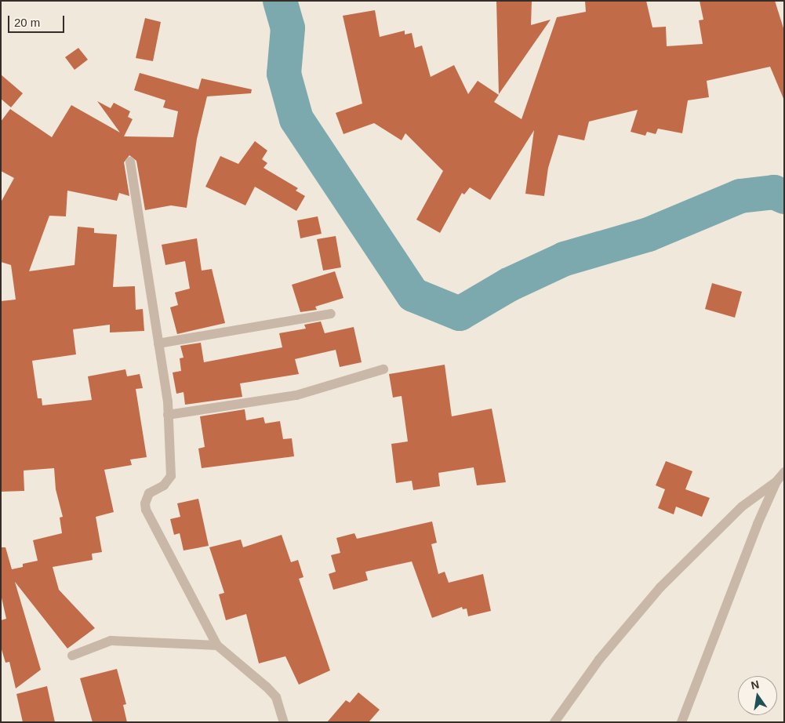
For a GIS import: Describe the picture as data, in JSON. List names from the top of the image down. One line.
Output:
{"scale_bar":"20 m","north":"top"}
